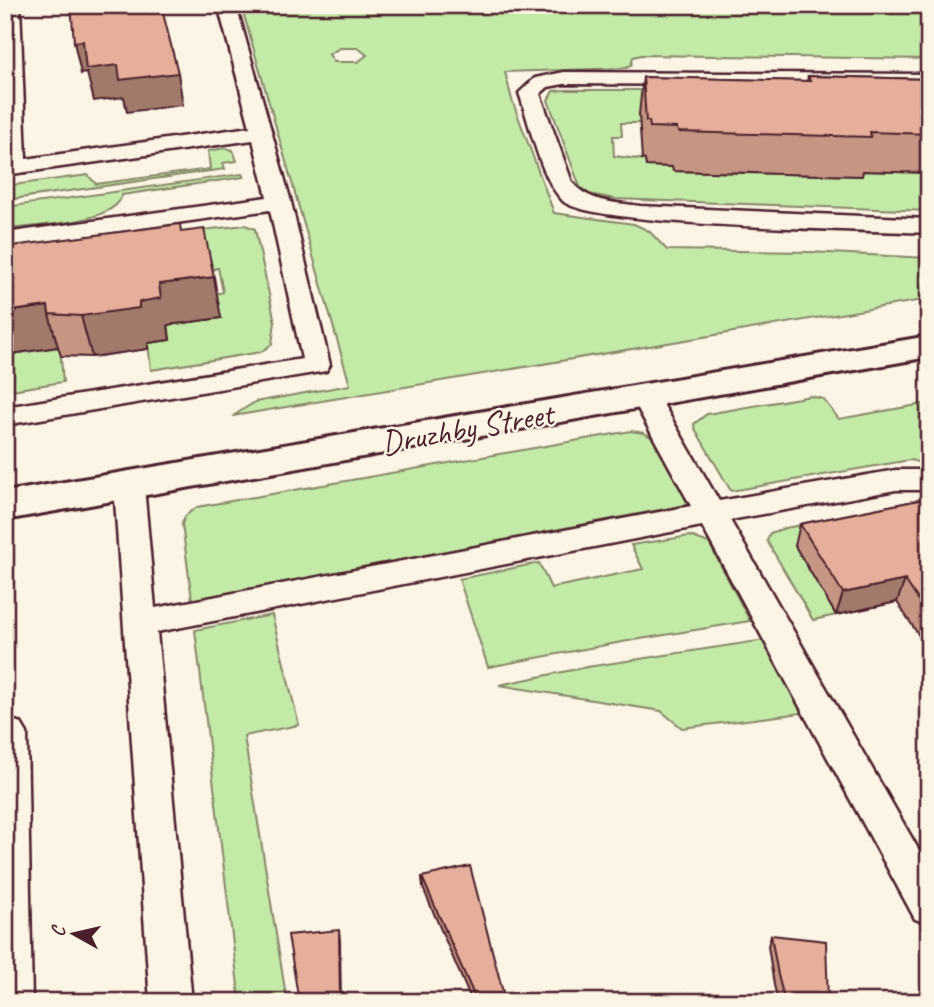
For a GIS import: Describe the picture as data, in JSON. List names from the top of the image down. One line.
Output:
{"streets":{"street":["Druzhby Street"]},"north":"left"}
